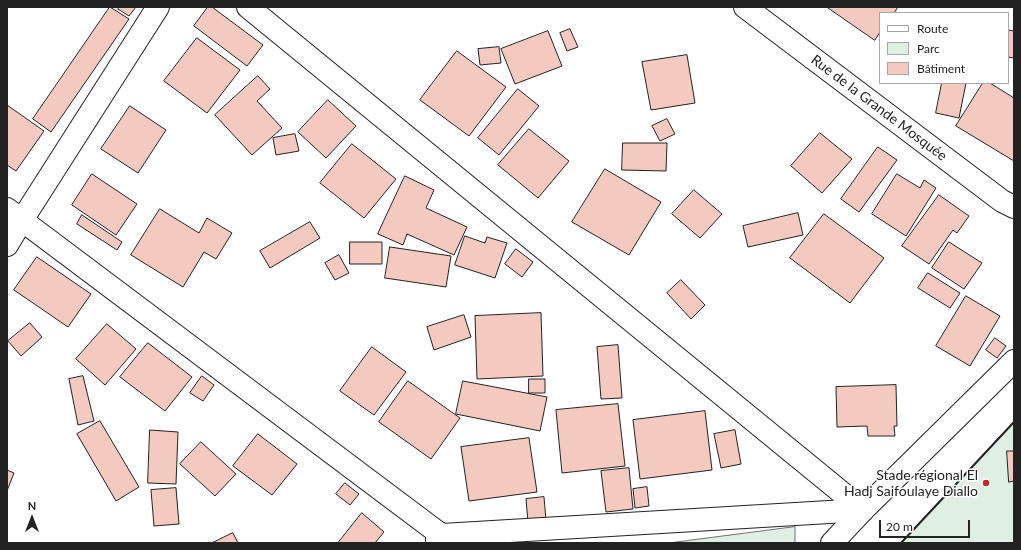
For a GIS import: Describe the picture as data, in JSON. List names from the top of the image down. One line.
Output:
{"streets":{"street":["Rue de la Grande Mosquée"]},"places":["Stade régional El Hadj Saifoulaye Diallo"],"legend":["Route","Parc","Bâtiment"],"scale_bar":"20 m","north":"top"}
